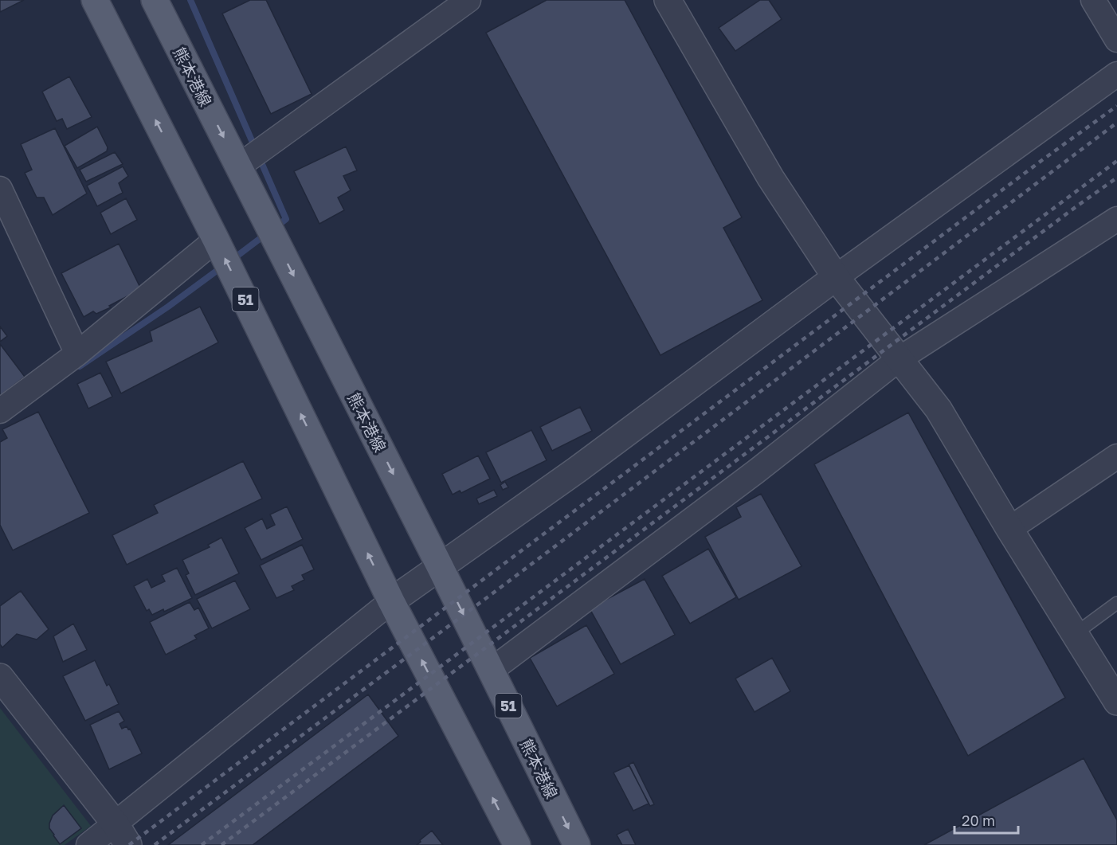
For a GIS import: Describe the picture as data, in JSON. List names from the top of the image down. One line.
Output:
{"streets":{"main road":["熊本港線","51"]},"scale_bar":"20 m"}
